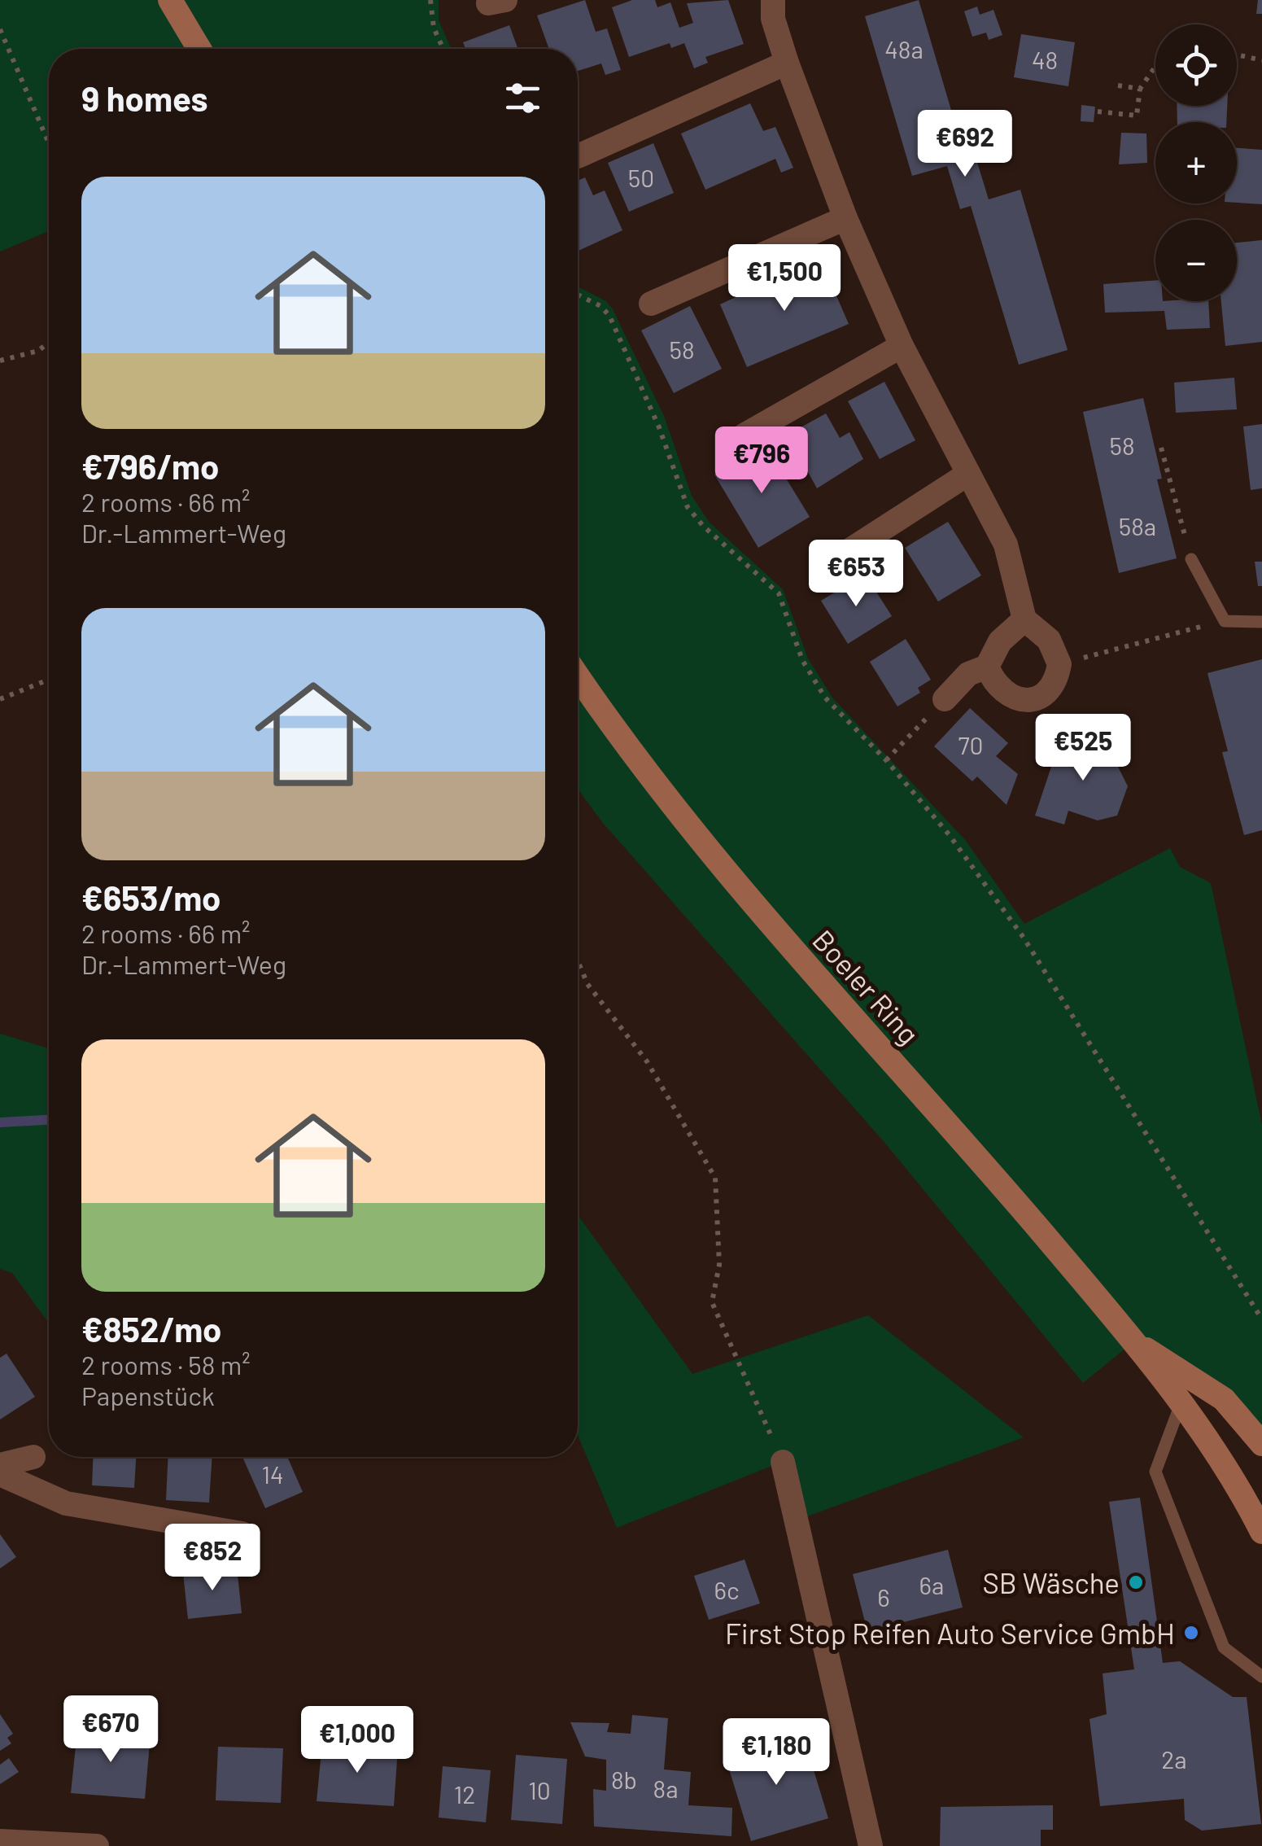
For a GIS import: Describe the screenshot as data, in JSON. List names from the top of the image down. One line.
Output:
{"streets":{"main road":["Boeler Ring"]},"places":["SB Wäsche","First Stop Reifen Auto Service GmbH"],"house_numbers":["48a","48","50","58","58","58a","70","14","6a","6c","6","2a","8b","8a","10","12"],"page":{"map_buttons":["+","−"],"heading":"9 homes","price":["€692","€1,500","€796","€653","€525","€852","€670","€1,000","€1,180"],"list":[{"name":"€796/mo","note":"2 rooms · 66 m² · Dr.-Lammert-Weg"},{"name":"€653/mo","note":"2 rooms · 66 m² · Dr.-Lammert-Weg"},{"name":"€852/mo","note":"2 rooms · 58 m² · Papenstück"}]}}
